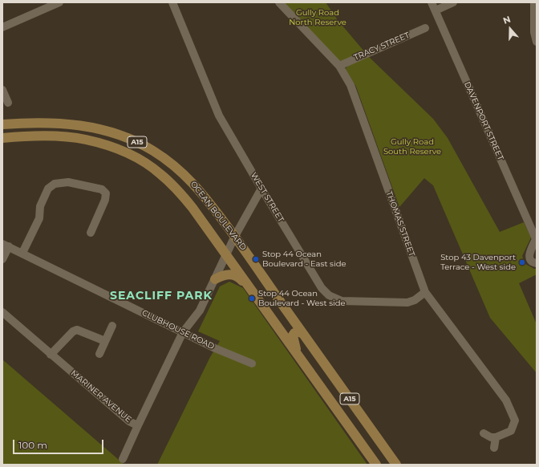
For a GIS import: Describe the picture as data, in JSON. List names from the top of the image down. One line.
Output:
{"streets":{"main road":["A15","OCEAN BOULEVARD"],"street":["TRACY STREET","DAVENPORT STREET","WEST STREET","THOMAS STREET","CLUBHOUSE ROAD","MARINER AVENUE"]},"crossings":[["TRACY STREET","THOMAS STREET"],["WEST STREET","THOMAS STREET"],["WEST STREET","MARINER AVENUE"],["OCEAN BOULEVARD","MARINER AVENUE"],["CLUBHOUSE ROAD","MARINER AVENUE"]],"districts":["SEACLIFF PARK"],"parks":["Gully Road North Reserve","Gully Road South Reserve"],"places":["Stop 44 Ocean Boulevard - East side","Stop 43 Davenport Terrace - West side","Stop 44 Ocean Boulevard - West side"],"scale_bar":"100 m","north":"top"}
